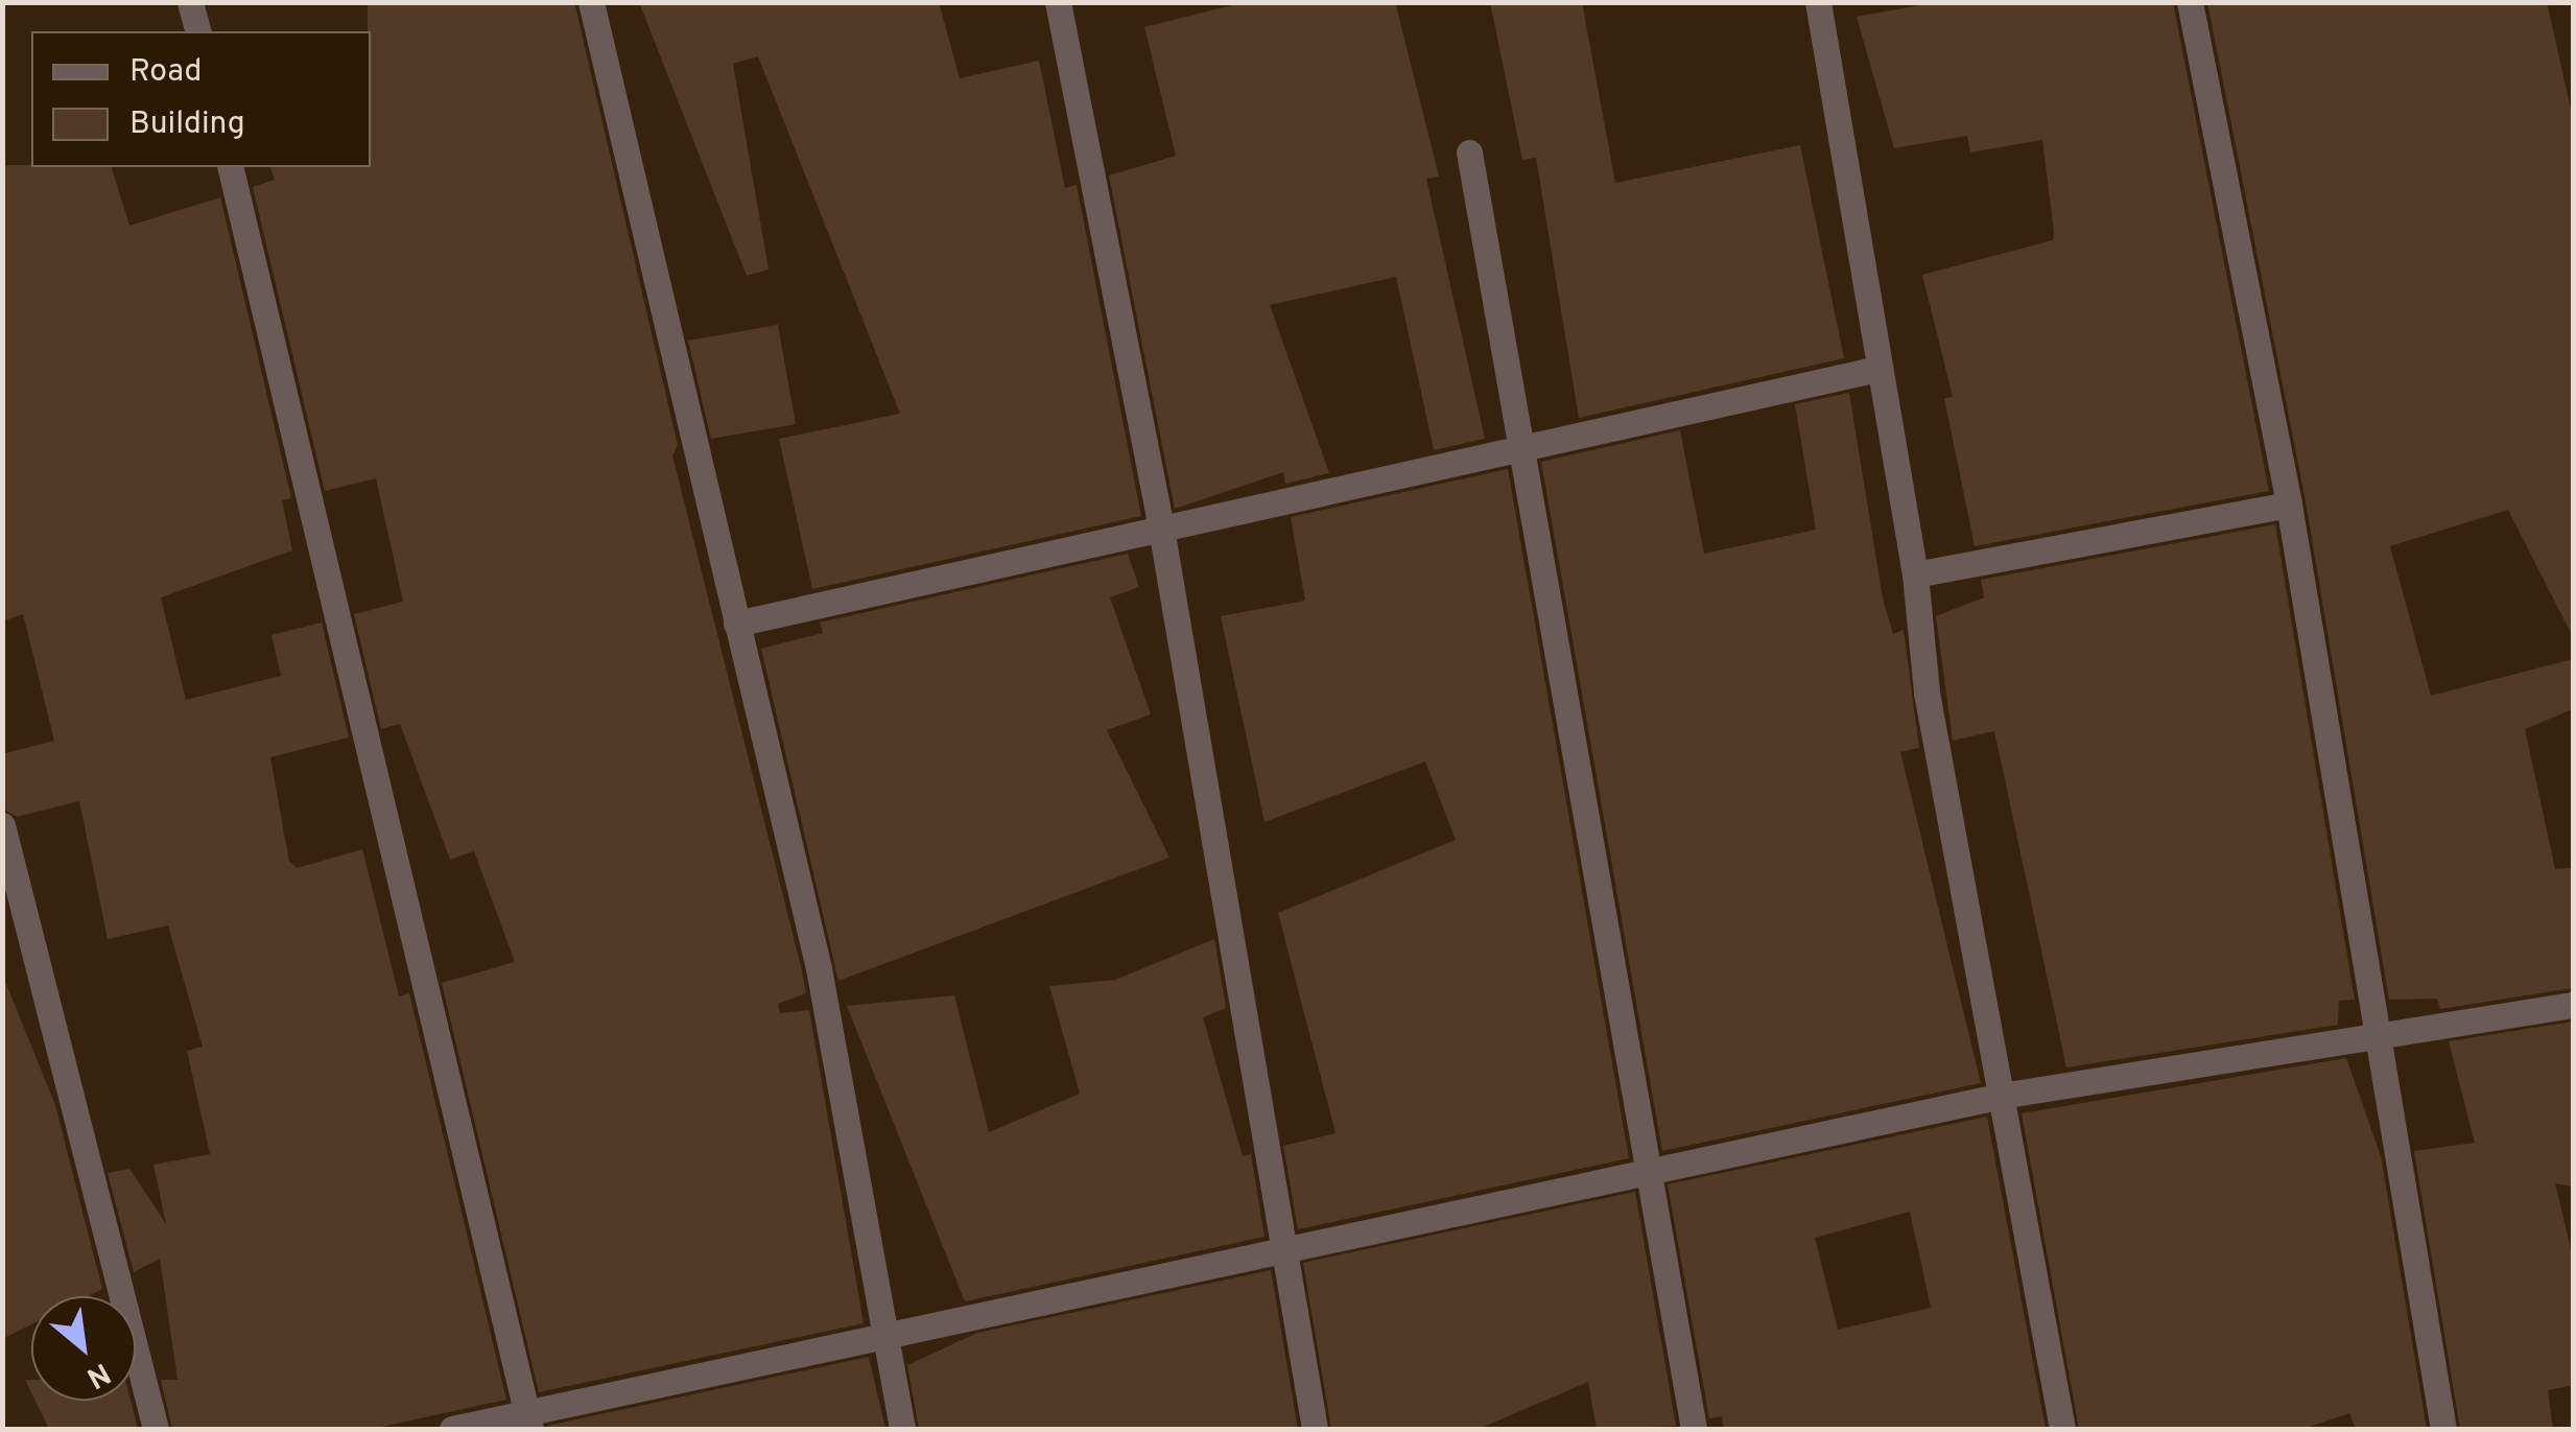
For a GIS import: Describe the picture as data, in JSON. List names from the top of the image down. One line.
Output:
{"legend":["Road","Building"],"north":"bottom right"}
